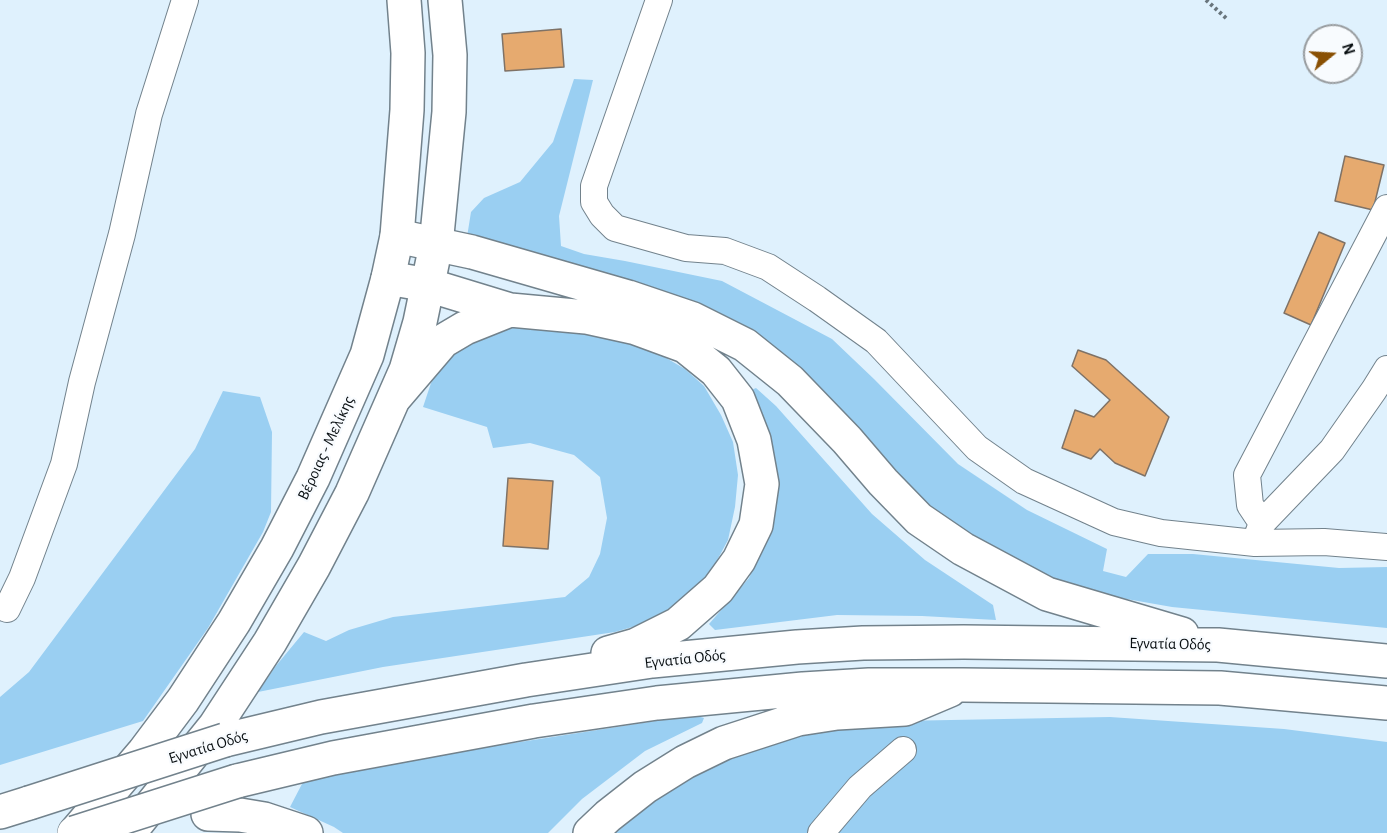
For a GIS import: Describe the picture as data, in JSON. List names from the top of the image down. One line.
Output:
{"streets":{"main road":["Βέροιας - Μελίκης","Εγνατία Οδός"]},"north":"right"}
